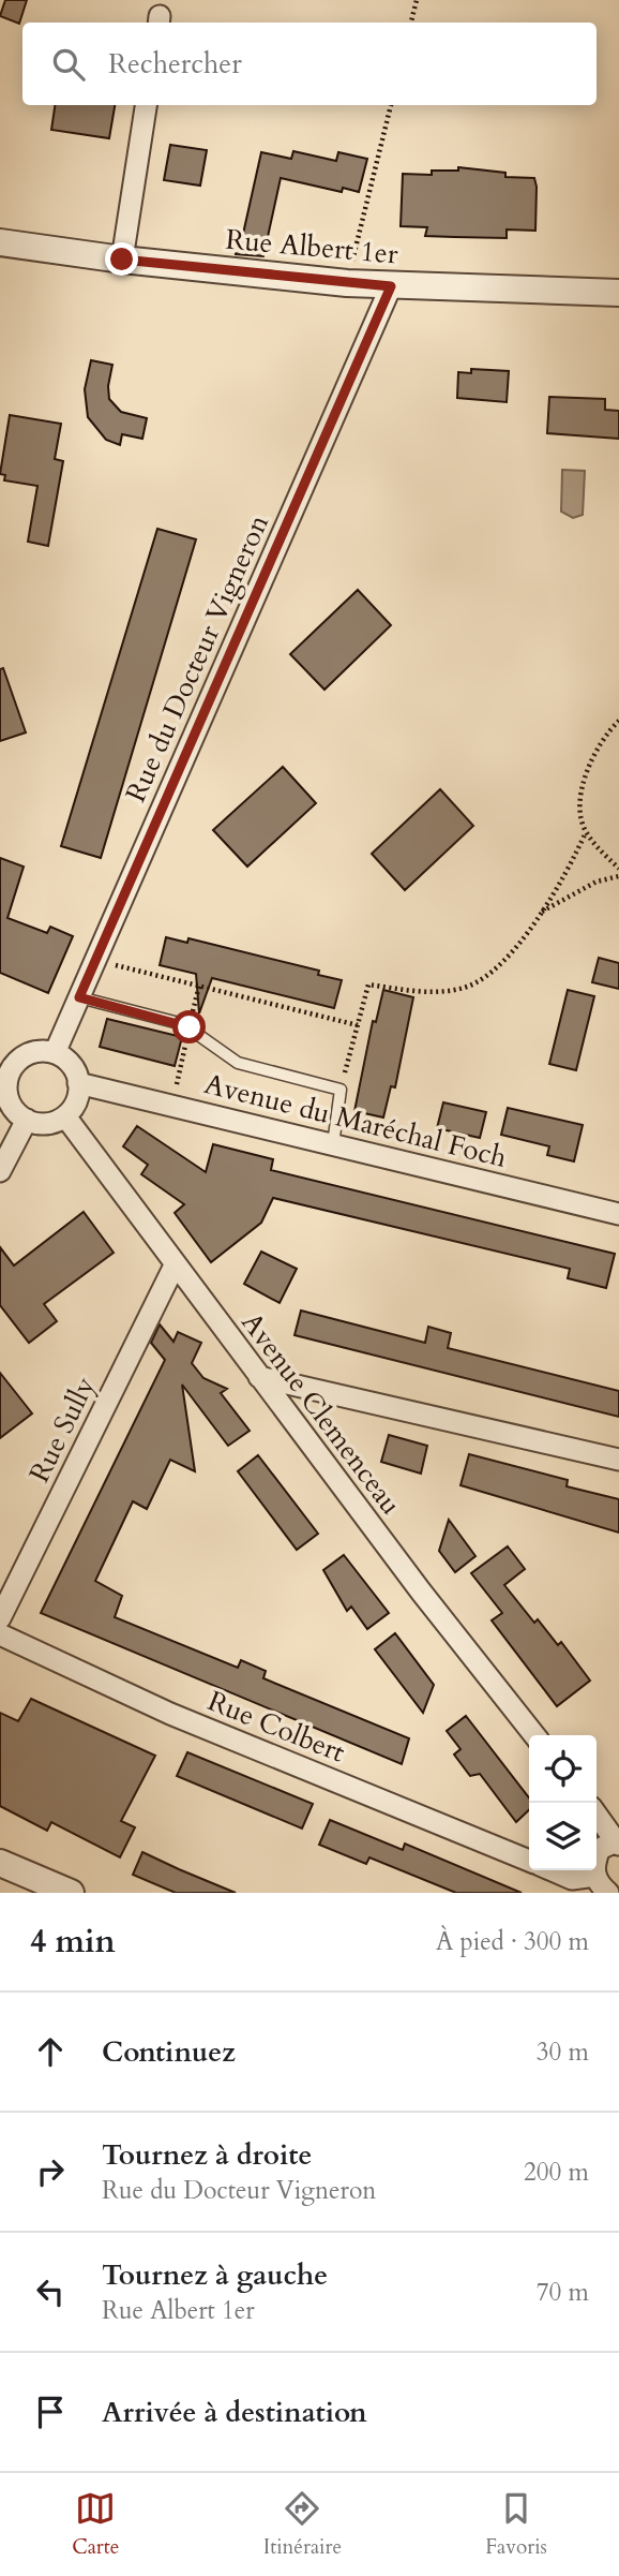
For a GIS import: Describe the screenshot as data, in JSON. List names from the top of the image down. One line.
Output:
{"streets":{"street":["Rue Albert 1er","Rue du Docteur Vigneron","Avenue du Maréchal Foch","Avenue Clemenceau","Rue Sully","Rue Colbert"]},"crossings":[["Rue Albert 1er","Rue du Docteur Vigneron"],["Rue du Docteur Vigneron","Avenue du Maréchal Foch"],["Rue du Docteur Vigneron","Avenue Clemenceau"],["Avenue du Maréchal Foch","Avenue Clemenceau"],["Avenue Clemenceau","Rue Sully"]],"page":{"search":"Rechercher","heading":["4 min","À pied · 300 m"],"list":[["Continuez","30 m"],["Tournez à droite","Rue du Docteur Vigneron","200 m"],["Tournez à gauche","Rue Albert 1er","70 m"],"Arrivée à destination"],"nav":["Carte","Itinéraire","Favoris"]}}
